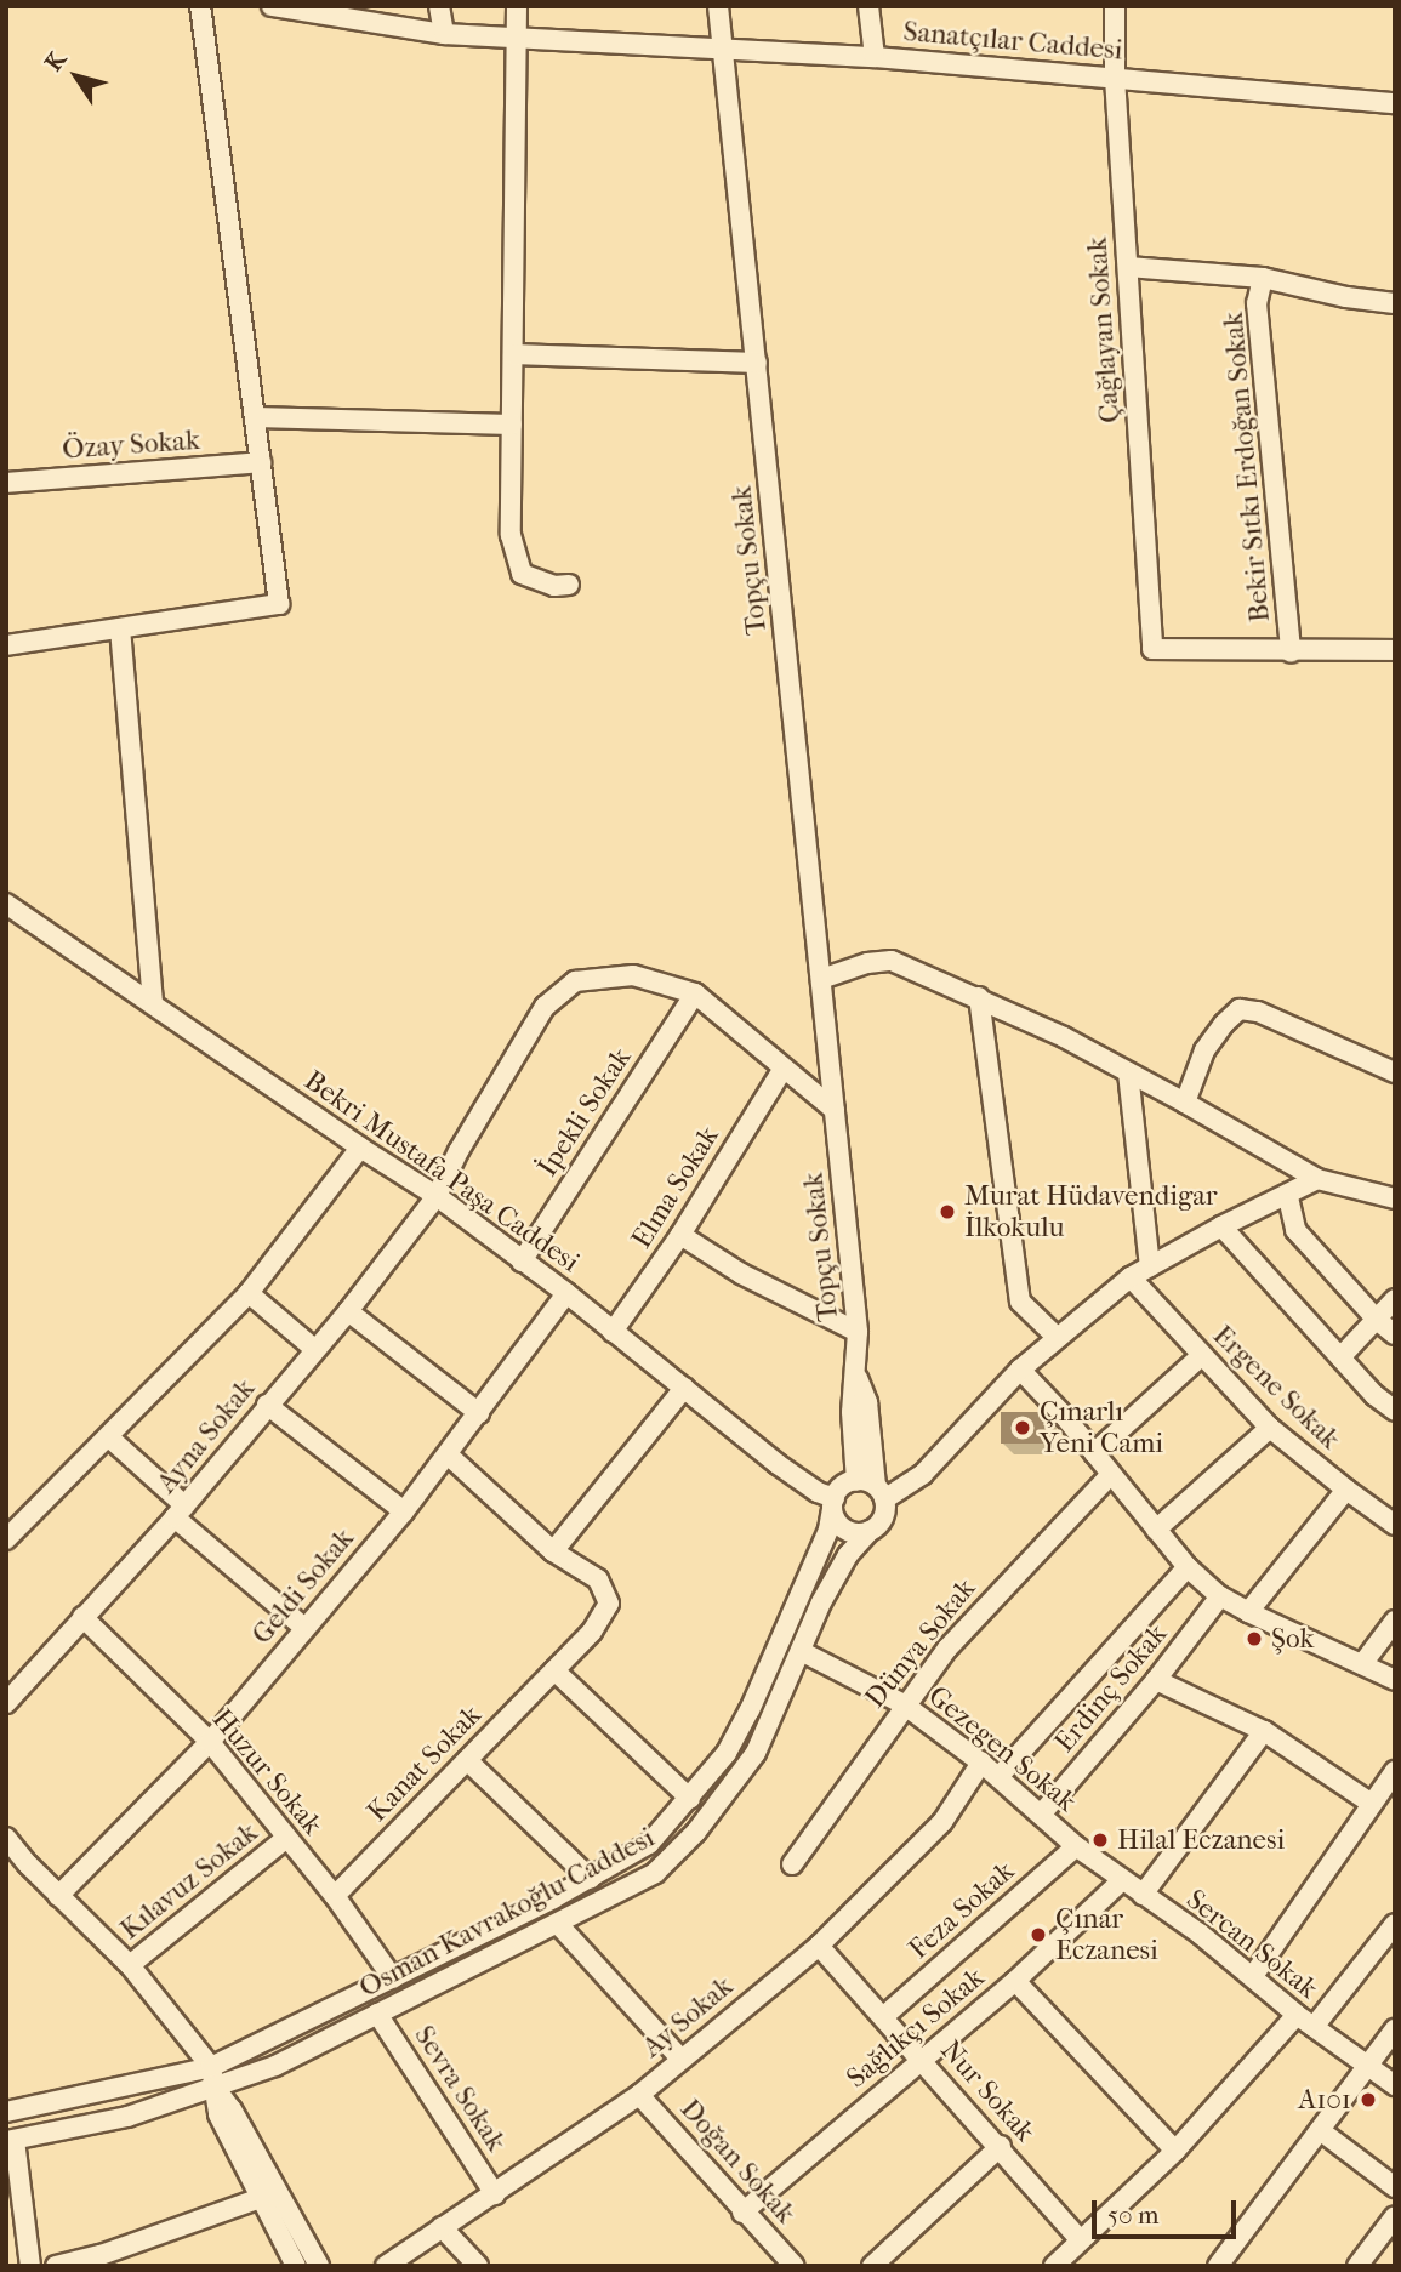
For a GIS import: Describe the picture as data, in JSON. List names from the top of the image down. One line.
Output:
{"streets":{"street":["Sanatçılar Caddesi","Çağlayan Sokak","Özay Sokak","Bekir Sıtkı Erdoğan Sokak","Topçu Sokak","İpekli Sokak","Bekri Mustafa Paşa Caddesi","Elma Sokak","Ergene Sokak","Ayna Sokak","Geldi Sokak","Dünya Sokak","Erdinç Sokak","Gezegen Sokak","Kanat Sokak","Huzur Sokak","Kılavuz Sokak","Feza Sokak","Osman Kavrakoğlu Caddesi","Sercan Sokak","Ay Sokak","Sağlıkçı Sokak","Sevra Sokak","Nur Sokak","Doğan Sokak"]},"crossings":[["Sanatçılar Caddesi","Çağlayan Sokak"],["Sanatçılar Caddesi","Topçu Sokak"],["Çağlayan Sokak","Bekir Sıtkı Erdoğan Sokak"],["Topçu Sokak","Bekri Mustafa Paşa Caddesi"],["Topçu Sokak","Osman Kavrakoğlu Caddesi"],["İpekli Sokak","Bekri Mustafa Paşa Caddesi"],["İpekli Sokak","Ayna Sokak"],["Bekri Mustafa Paşa Caddesi","Elma Sokak"],["Bekri Mustafa Paşa Caddesi","Ayna Sokak"],["Bekri Mustafa Paşa Caddesi","Geldi Sokak"],["Bekri Mustafa Paşa Caddesi","Osman Kavrakoğlu Caddesi"],["Ergene Sokak","Osman Kavrakoğlu Caddesi"],["Ayna Sokak","Huzur Sokak"],["Geldi Sokak","Huzur Sokak"],["Dünya Sokak","Gezegen Sokak"],["Erdinç Sokak","Gezegen Sokak"],["Gezegen Sokak","Feza Sokak"],["Gezegen Sokak","Osman Kavrakoğlu Caddesi"],["Gezegen Sokak","Sercan Sokak"],["Gezegen Sokak","Ay Sokak"],["Kanat Sokak","Huzur Sokak"],["Huzur Sokak","Kılavuz Sokak"],["Huzur Sokak","Osman Kavrakoğlu Caddesi"],["Feza Sokak","Sercan Sokak"],["Feza Sokak","Nur Sokak"],["Osman Kavrakoğlu Caddesi","Sevra Sokak"],["Osman Kavrakoğlu Caddesi","Doğan Sokak"],["Sercan Sokak","Sağlıkçı Sokak"],["Ay Sokak","Sevra Sokak"],["Ay Sokak","Nur Sokak"],["Ay Sokak","Doğan Sokak"],["Sağlıkçı Sokak","Nur Sokak"],["Sağlıkçı Sokak","Doğan Sokak"]],"places":["Murat Hüdavendigar İlkokulu","Çınarlı Yeni Cami","Şok","Hilal Eczanesi","Çınar Eczanesi","A101"],"scale_bar":"50 m","north":"top left"}
